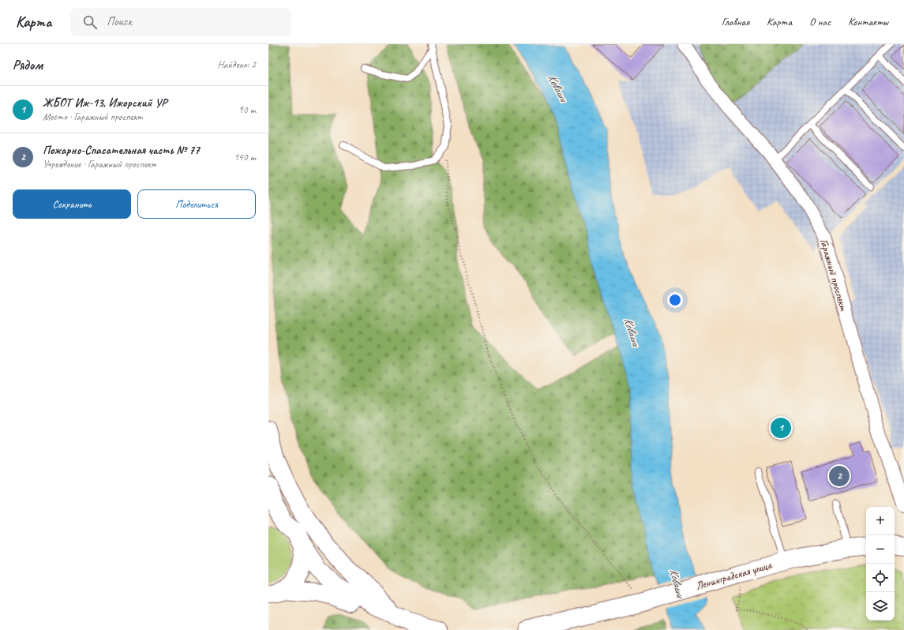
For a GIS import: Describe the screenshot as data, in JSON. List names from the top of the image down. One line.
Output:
{"streets":{"main road":["Ленинградская улица"],"street":["Гаражный проспект"]},"water":["Коваши"],"page":{"header":"Карта","search":"Поиск","nav":["Главная","Карта","О нас","Контакты"],"heading":["Рядом","Найдено: 2"],"list":[{"mark":"1","name":"ЖБОТ Иж-13, Ижорский УР","note":"Место · Гаражный проспект","value":"90 m"},{"mark":"2","name":"Пожарно-Спасательная часть № 77","note":"Учреждение · Гаражный проспект","value":"140 m"}],"buttons":["Сохранить","Поделиться"],"pins":["1","2"],"map_buttons":["+","−"]}}
